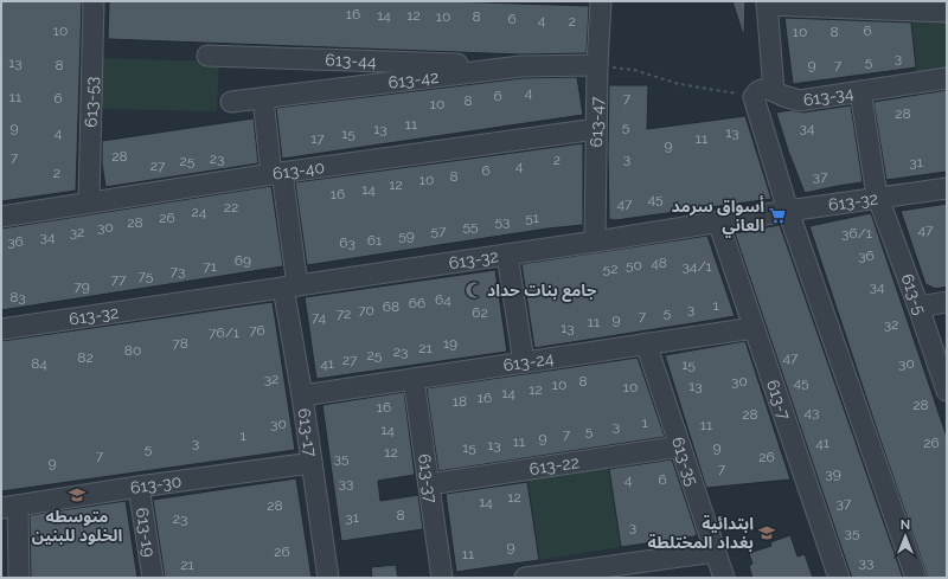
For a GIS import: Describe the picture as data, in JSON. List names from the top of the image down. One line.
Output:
{"streets":{"street":["613-44","613-42","613-34","613-53","613-47","613-40","613-32","613-5","613-24","613-7","613-17","613-35","613-22","613-37","613-30","613-19"]},"crossings":[["613-44","613-42"],["613-42","613-47"],["613-42","613-17"],["613-34","613-5"],["613-53","613-40"],["613-47","613-40"],["613-47","613-32"],["613-40","613-17"],["613-32","613-5"],["613-32","613-7"],["613-32","613-17"],["613-24","613-7"],["613-24","613-17"],["613-24","613-35"],["613-24","613-37"],["613-17","613-30"],["613-35","613-22"],["613-22","613-37"],["613-30","613-19"]],"places":{"supermarket":["أسواق سرمد العاني"],"mosque":["جامع بنات حداد"],"school or university":["متوسطه الخلود للبنين","ابتدائية بغداد المختلطة"]},"house_numbers":["16","14","12","10","8","6","4","2","10","6","10","8","3","5","13","8","9","7","4","6","11","6","7","8","10","28","11","5","9","34","13","4","13","15","17","11","9","28","7","23","3","2","25","31","27","4","6","2","8","37","10","12","14","16","45","47","22","24","26","51","53","28","55","30","47","57","32","36/1","59","34","61","36","63","36","69","48","50","71","34/1","52","73","75","77","79","34","83","64","66","1","68","3","70","62","5","72","7","74","9","11","32","13","76","76/1","78","19","21","80","23","25","82","47","27","84","41","30","15","32","8","30","45","10","13","10","12","14","16","18","28","16","43","28","1","30","11","3","14","5","7","1","9","11","3","41","26","13","15","9","5","12","7","26","35","9","7","39","4","6","33","12","14","37","28","8","31","23","3","35","9","26","11","33","21"],"north":"top"}
